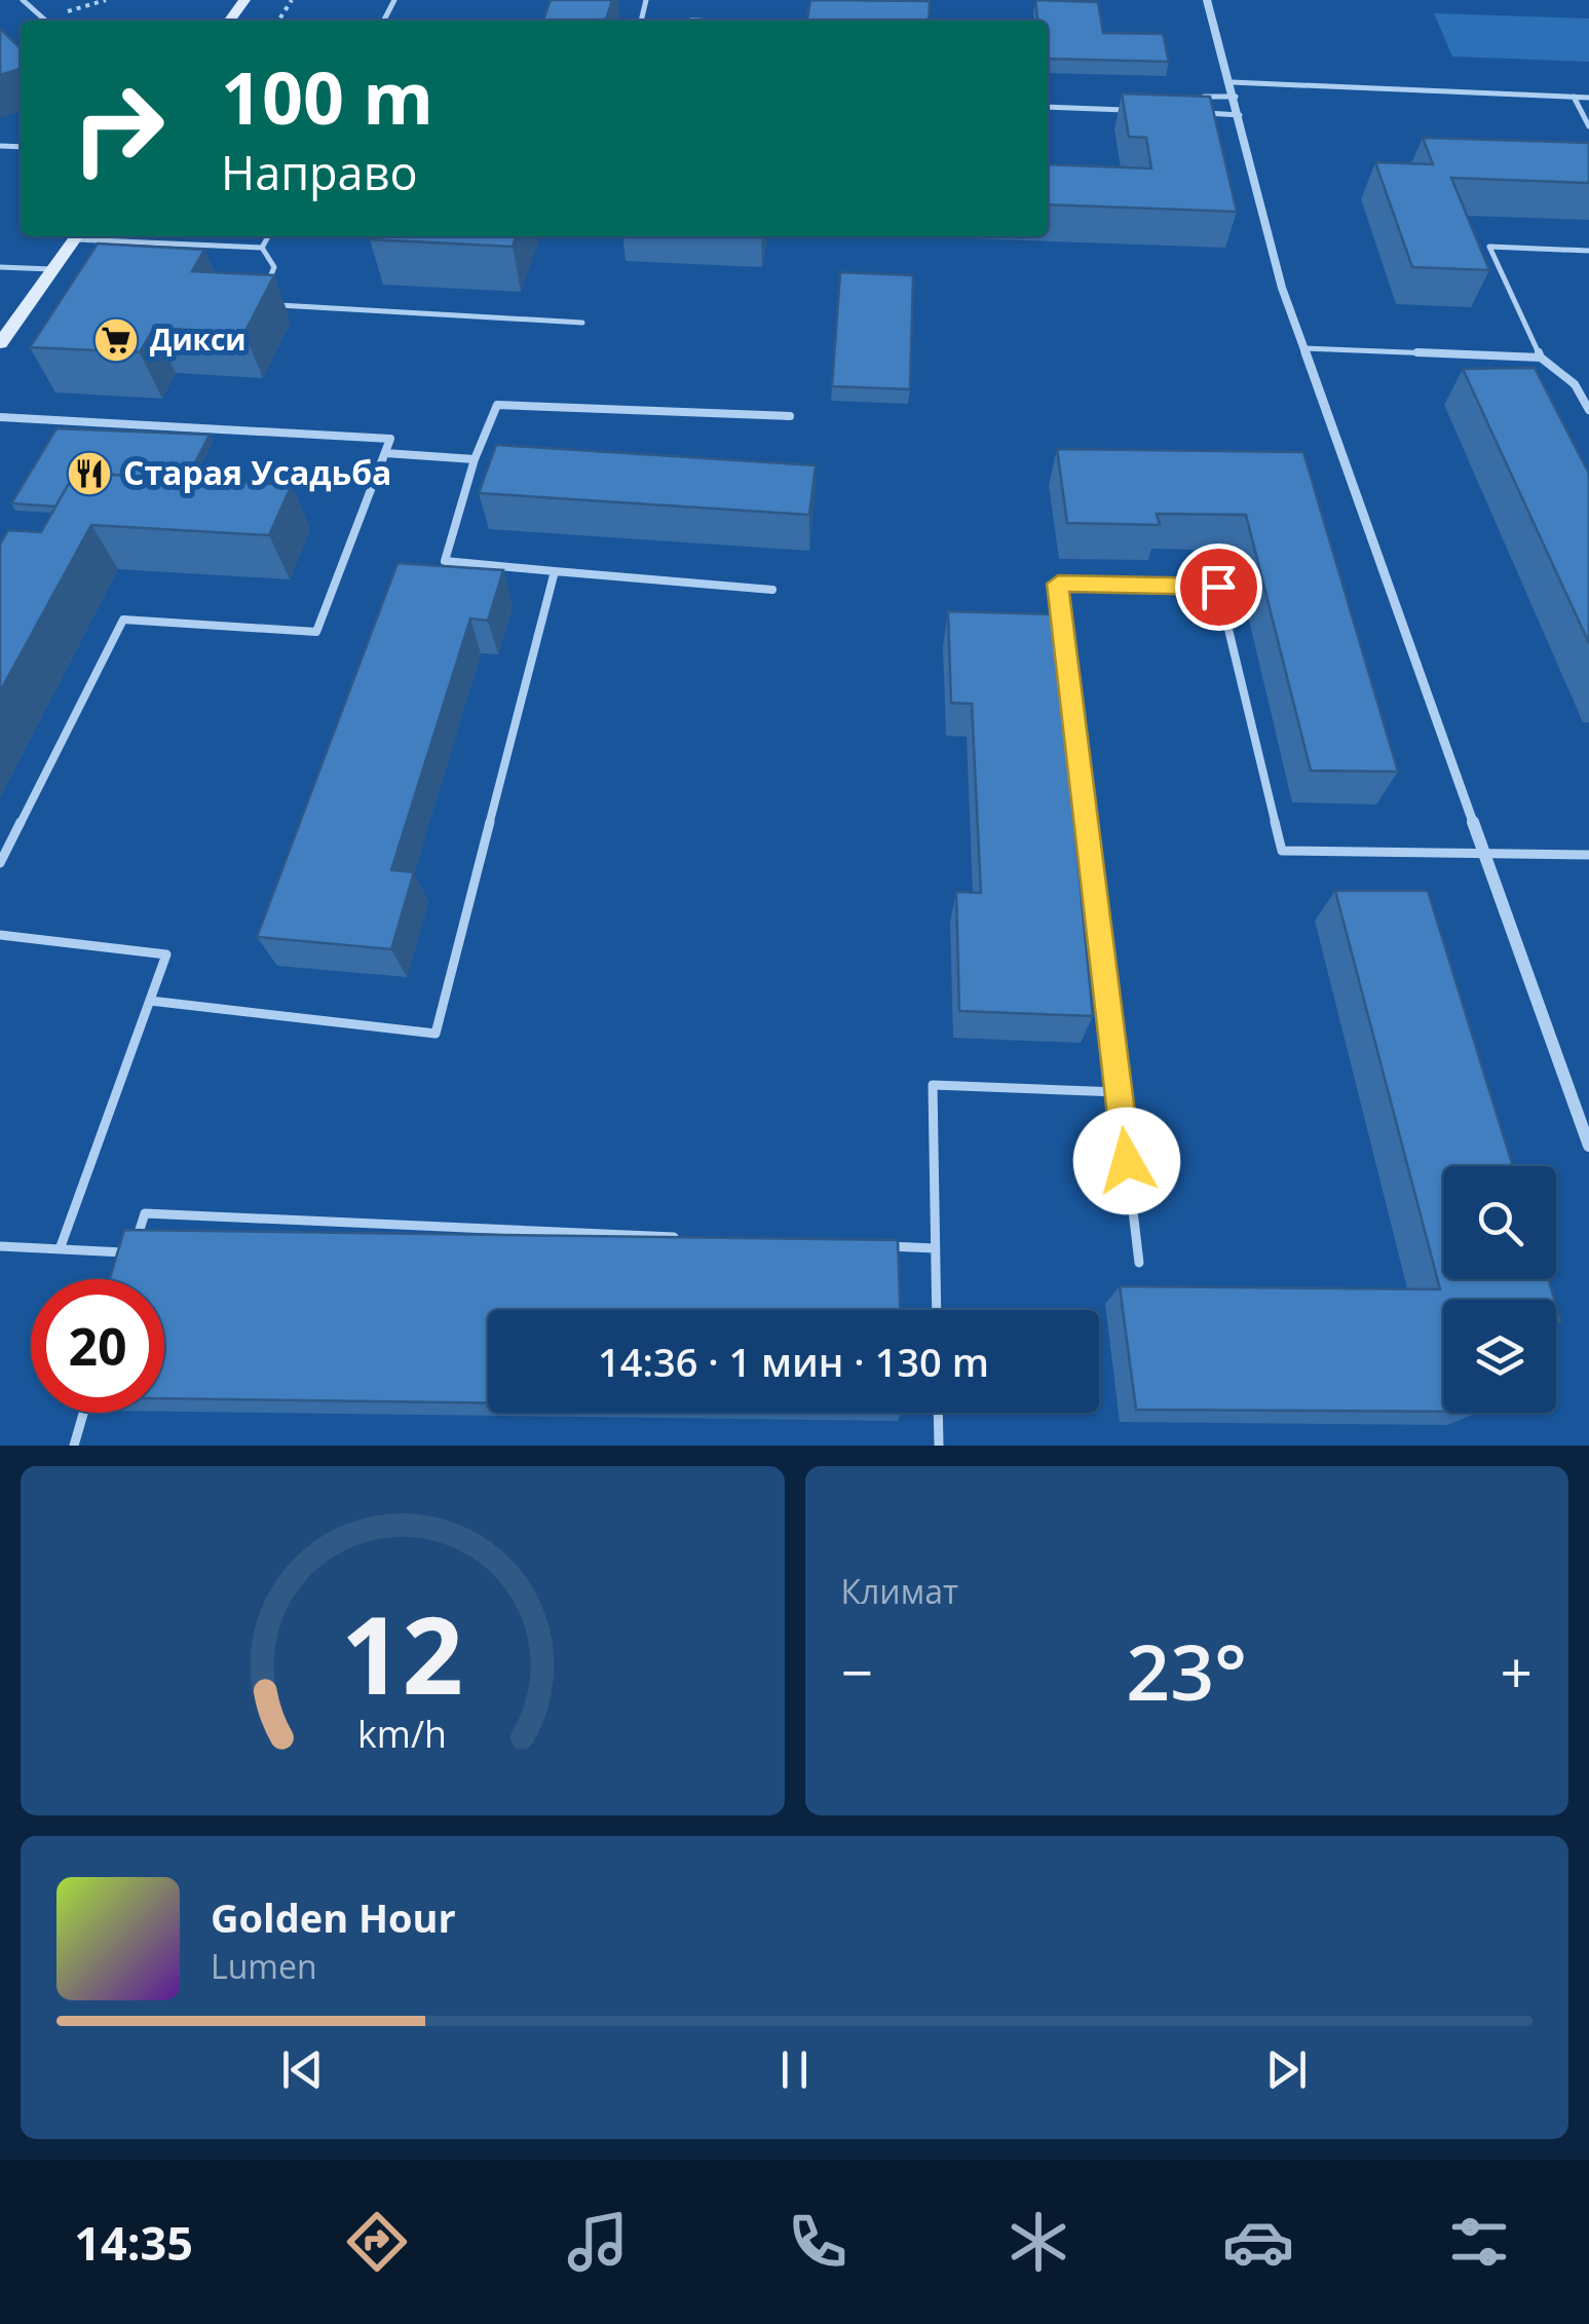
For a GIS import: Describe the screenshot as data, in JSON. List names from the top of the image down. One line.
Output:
{"places":{"supermarket":["Дикси"],"restaurant":["Старая Усадьба"]},"page":{"turn":["100 m","Направо"],"limit":"20","trip":"14:36 · 1 мин · 130 m","tile":"Климат","heat":["−","23°","+"],"song":["Golden Hour","Lumen"],"tabs":"14:35","gauge":["12","km/h"]}}
